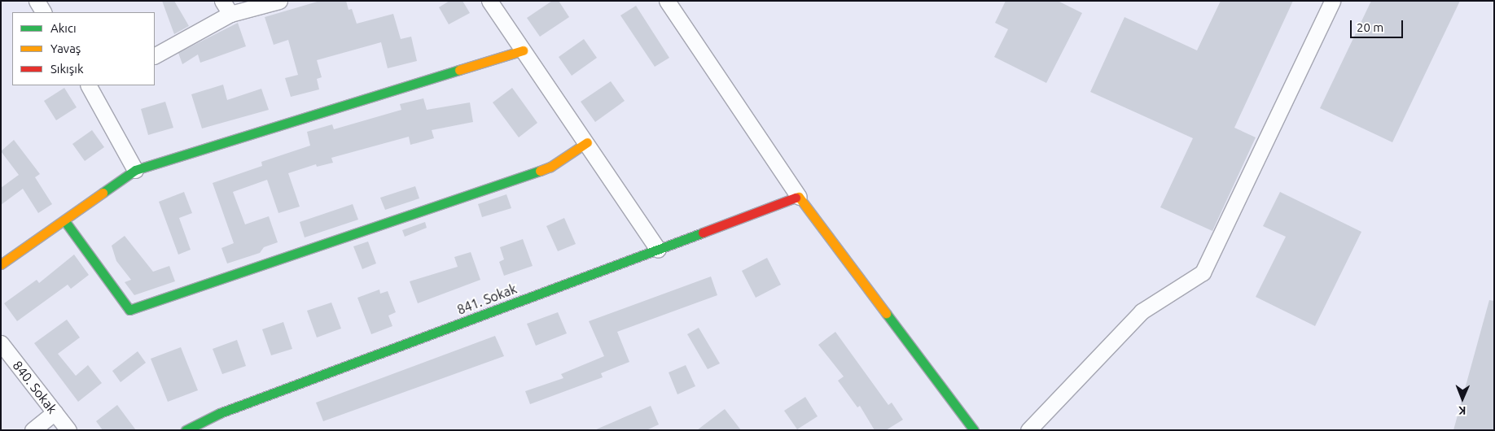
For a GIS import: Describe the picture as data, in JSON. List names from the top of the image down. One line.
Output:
{"streets":{"street":["841. Sokak","840. Sokak"]},"legend":["Akıcı","Yavaş","Sıkışık"],"scale_bar":"20 m","north":"bottom"}
